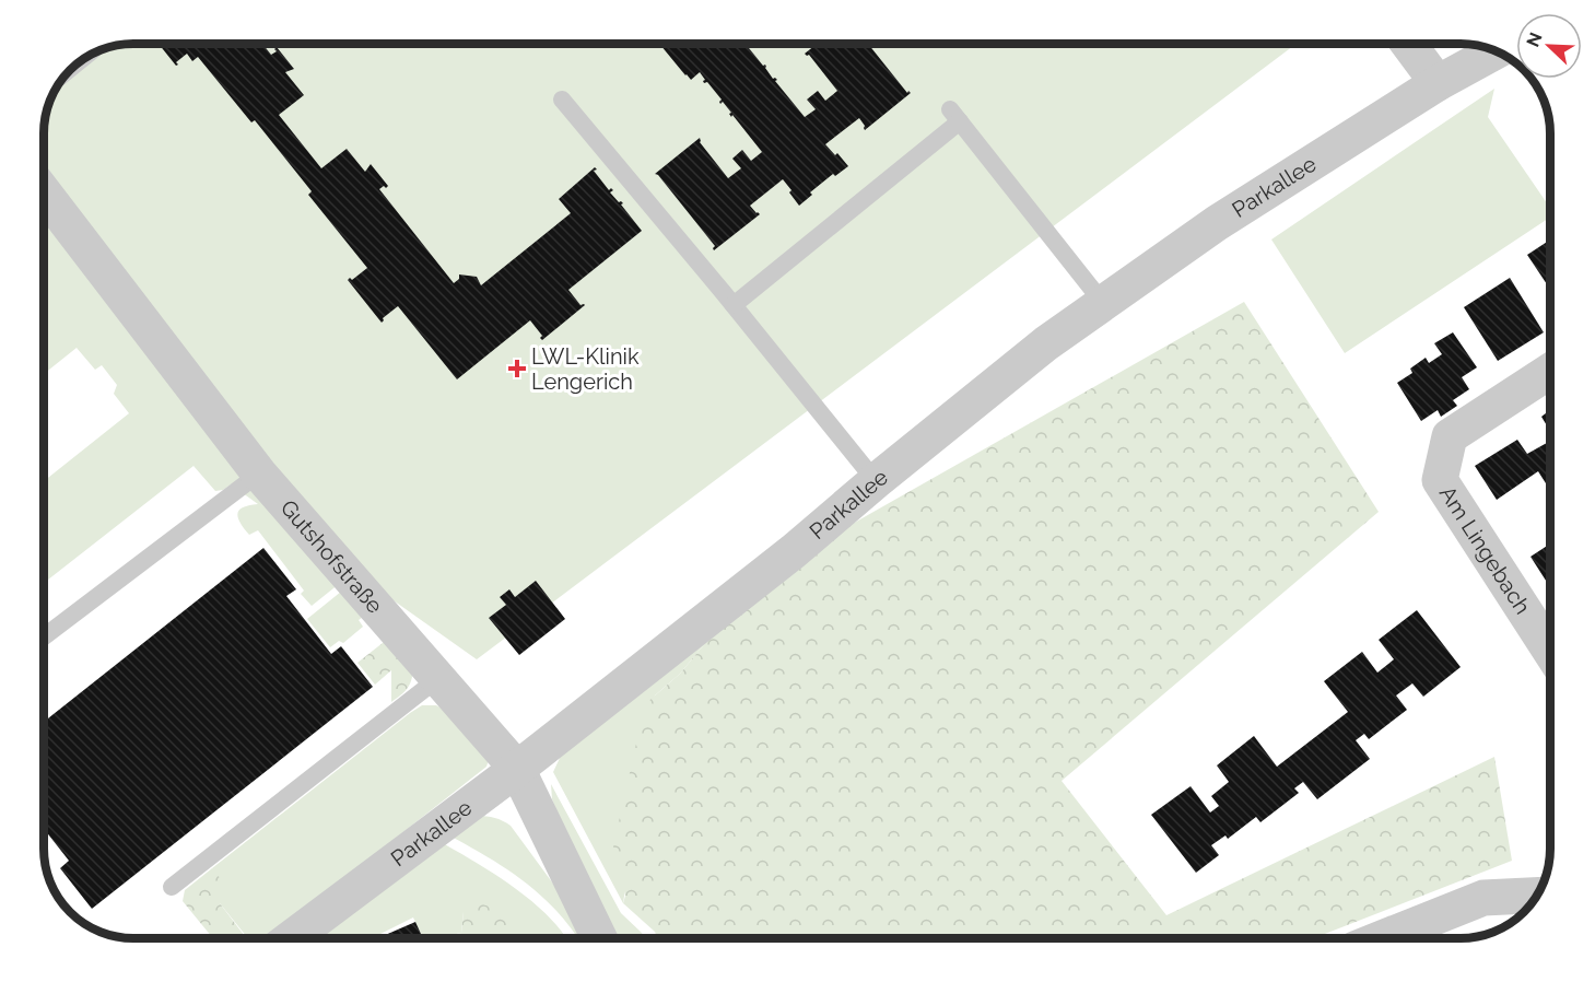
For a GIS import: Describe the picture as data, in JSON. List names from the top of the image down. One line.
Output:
{"streets":{"street":["Parkallee","Am Lingebach","Gutshofstraße"]},"crossings":[["Parkallee","Gutshofstraße"]],"places":{"health":["LWL-Klinik Lengerich"]},"north":"top left"}
